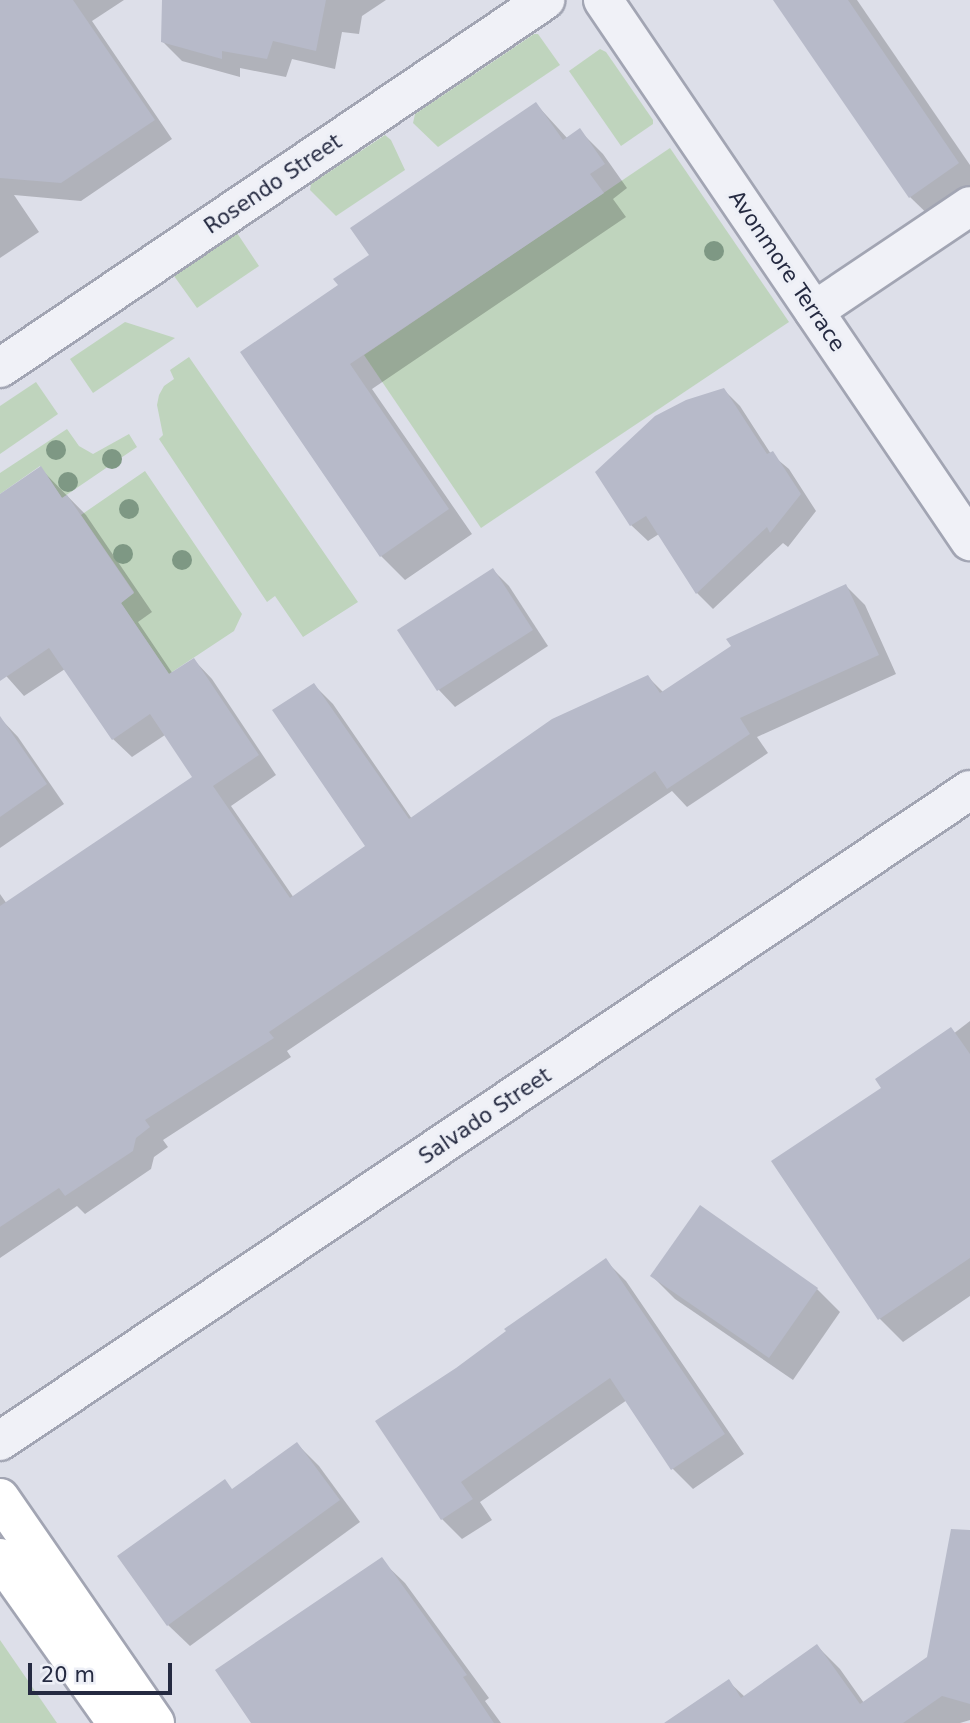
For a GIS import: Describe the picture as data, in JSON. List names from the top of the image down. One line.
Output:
{"streets":{"street":["Rosendo Street","Avonmore Terrace","Salvado Street"]},"scale_bar":"20 m"}
